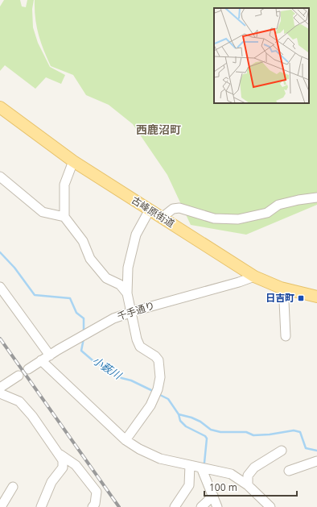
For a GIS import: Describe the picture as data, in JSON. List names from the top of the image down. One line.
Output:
{"streets":{"main road":["古峰原街道"],"street":["千手通り"]},"crossings":[["古峰原街道","千手通り"]],"districts":["西鹿沼町"],"water":["小薮川"],"places":{"transit":["日吉町"]},"scale_bar":"100 m"}
